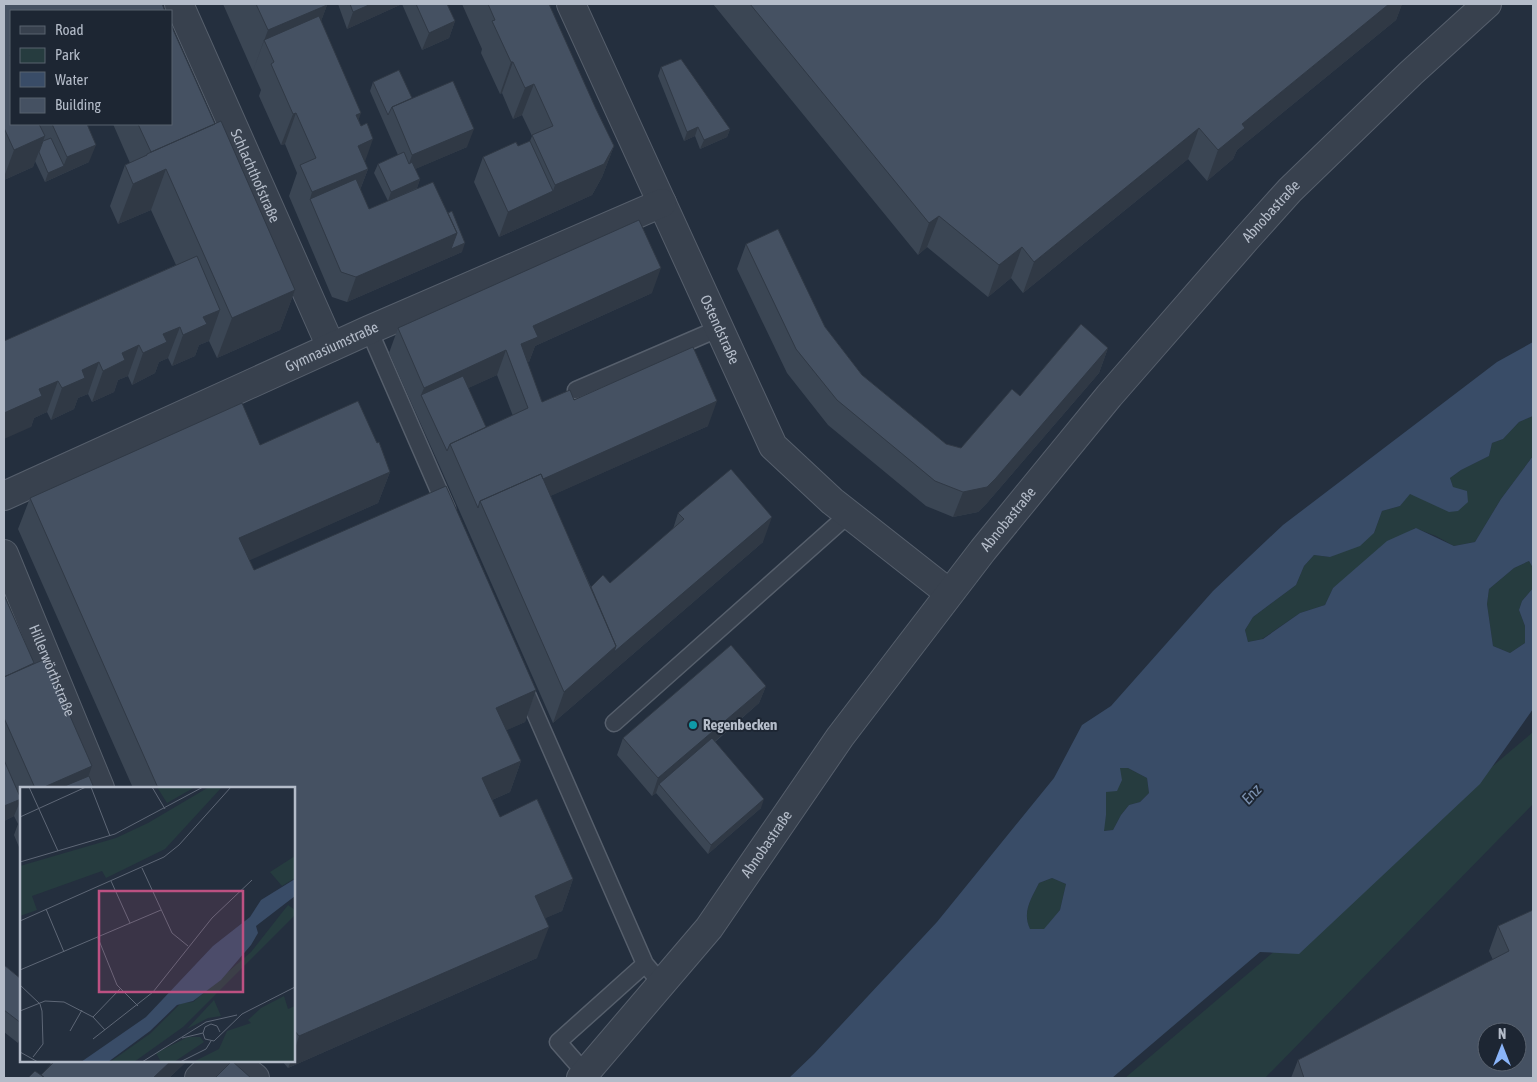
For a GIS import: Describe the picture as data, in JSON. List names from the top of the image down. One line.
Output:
{"streets":{"street":["Schlachthofstraße","Abnobastraße","Ostendstraße","Gymnasiumstraße","Hillerwörthstraße"]},"crossings":[["Schlachthofstraße","Gymnasiumstraße"],["Abnobastraße","Ostendstraße"],["Ostendstraße","Gymnasiumstraße"]],"water":["Enz"],"places":["Regenbecken"],"legend":["Road","Park","Water","Building"],"north":"top"}
